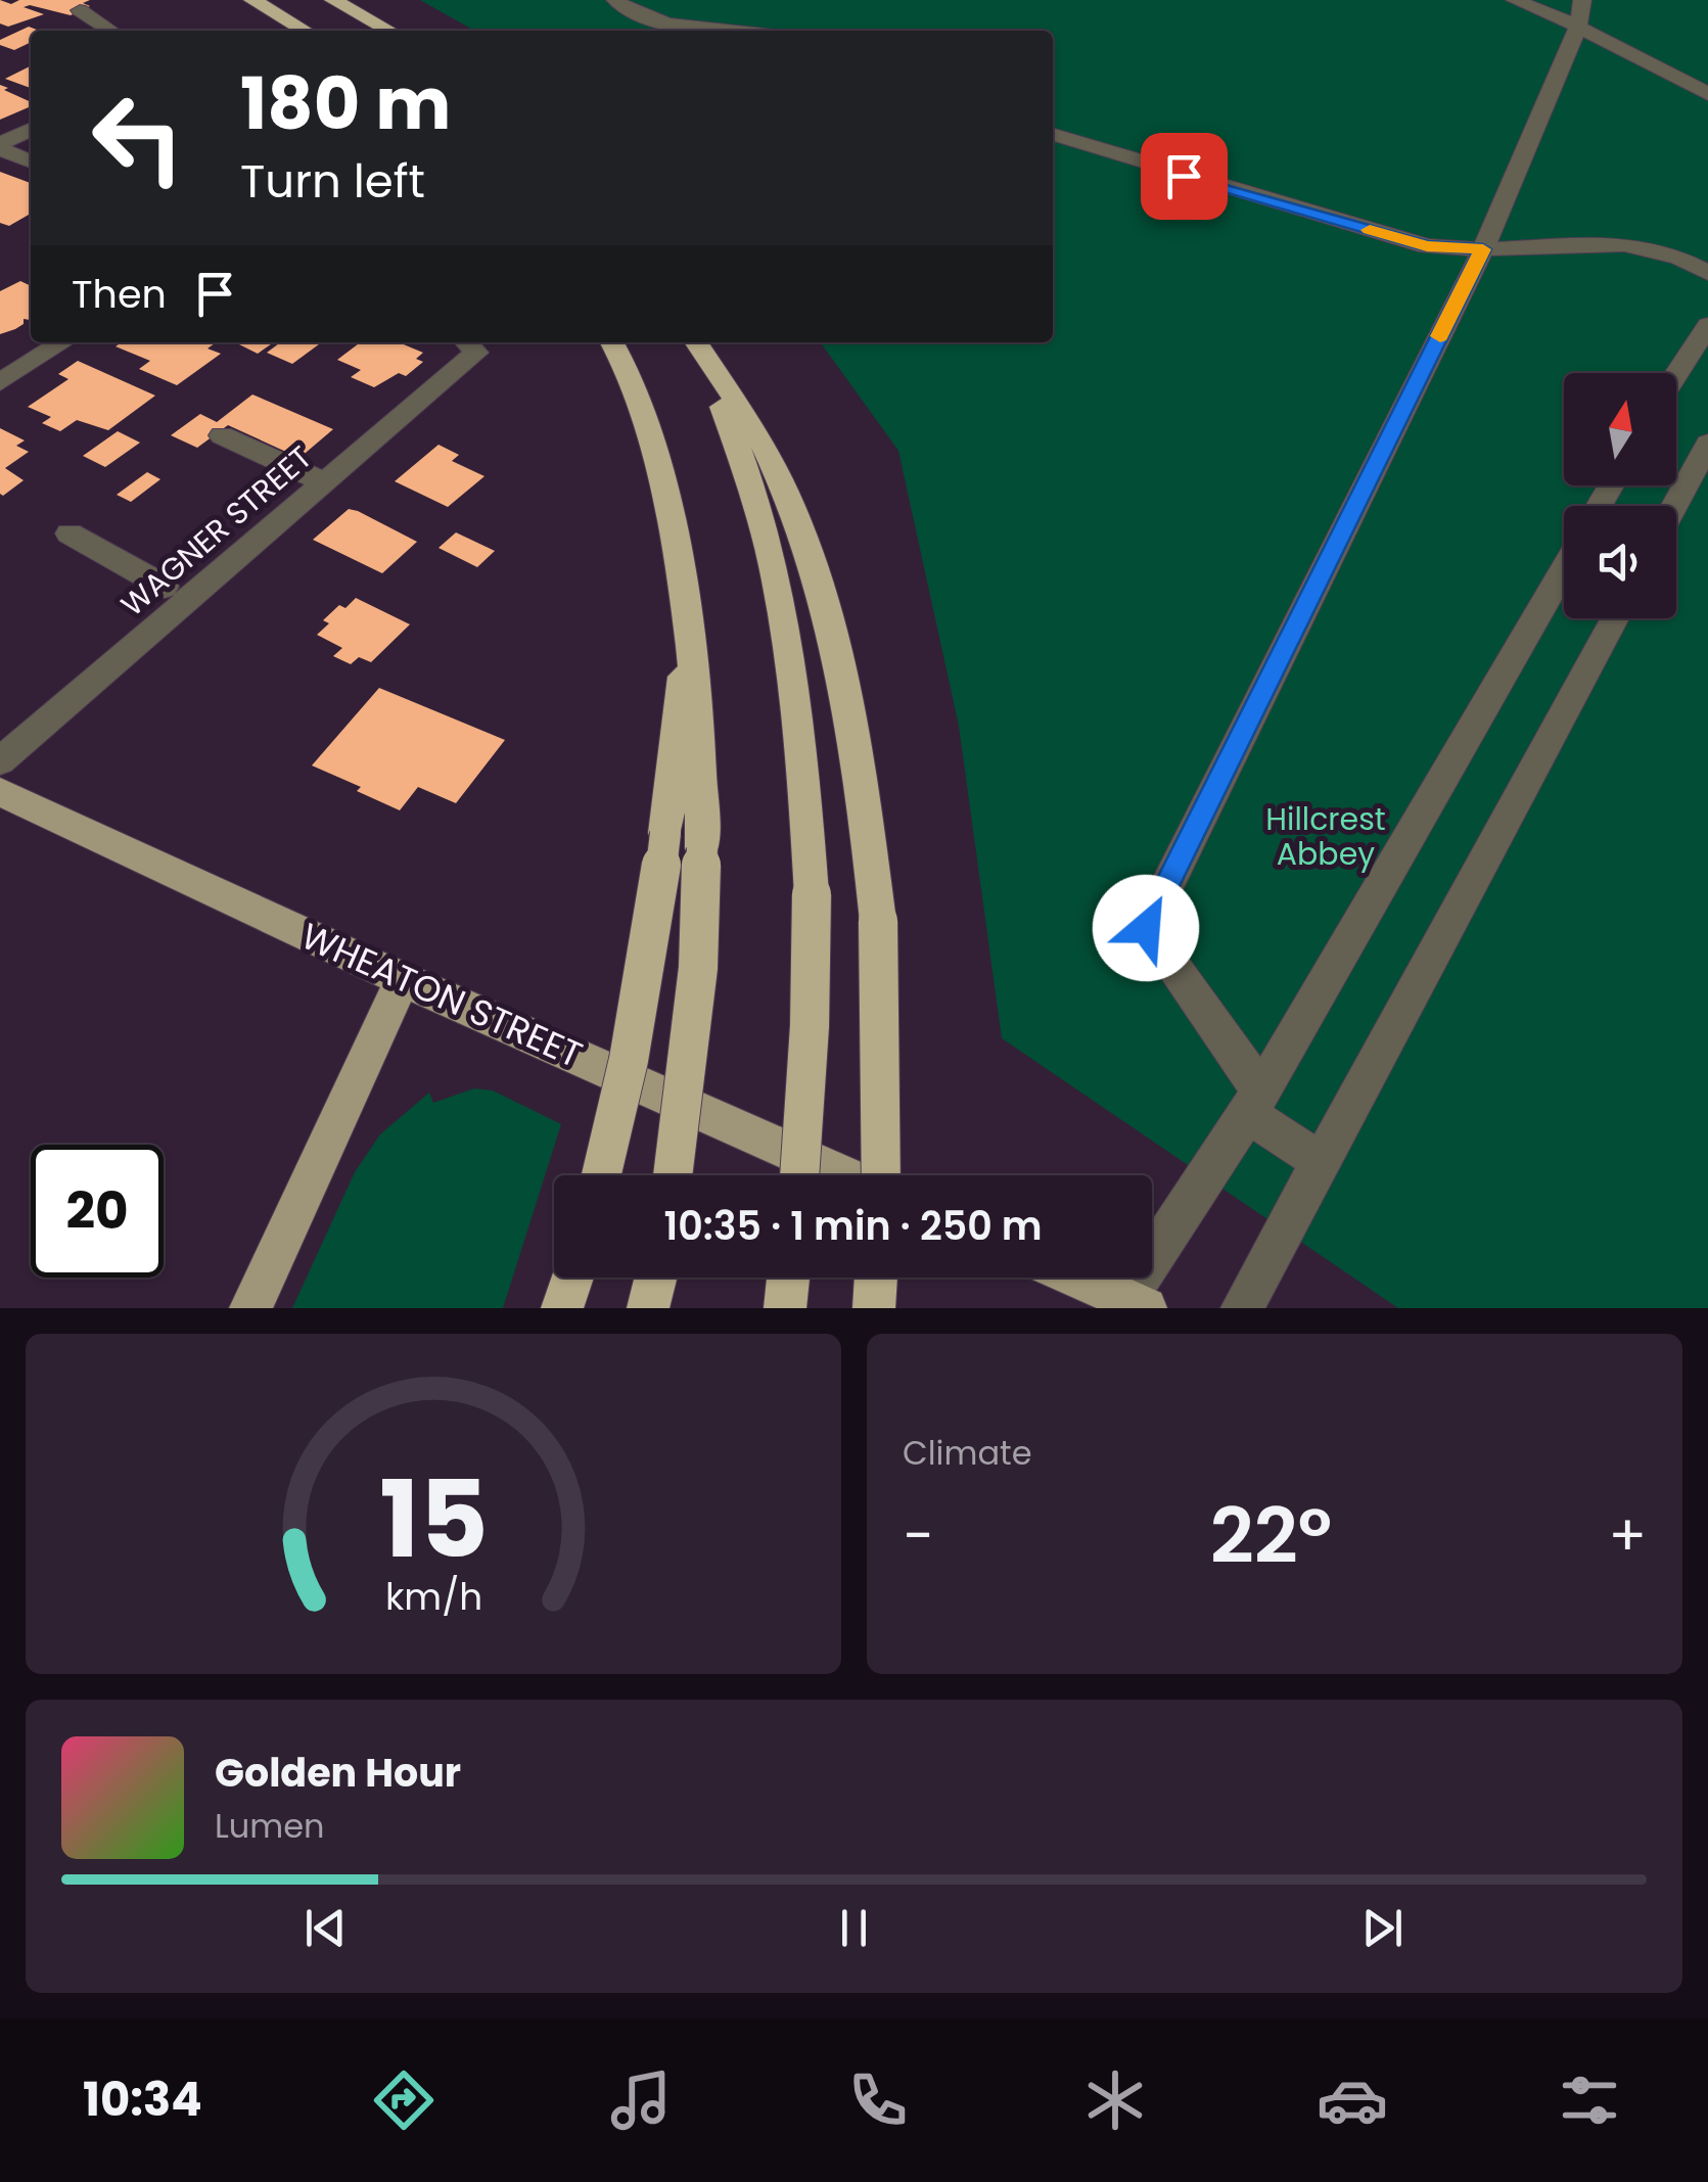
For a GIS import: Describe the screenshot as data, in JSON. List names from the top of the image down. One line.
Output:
{"streets":{"main road":["WHEATON STREET"],"street":["WAGNER STREET"]},"parks":["Hillcrest Abbey"],"north":"top","page":{"turn":["180 m","Turn left"],"then":"Then","limit":"20","trip":"10:35 · 1 min · 250 m","tile":"Climate","heat":["−","22°","+"],"song":["Golden Hour","Lumen"],"tabs":"10:34","gauge":["15","km/h"]}}
